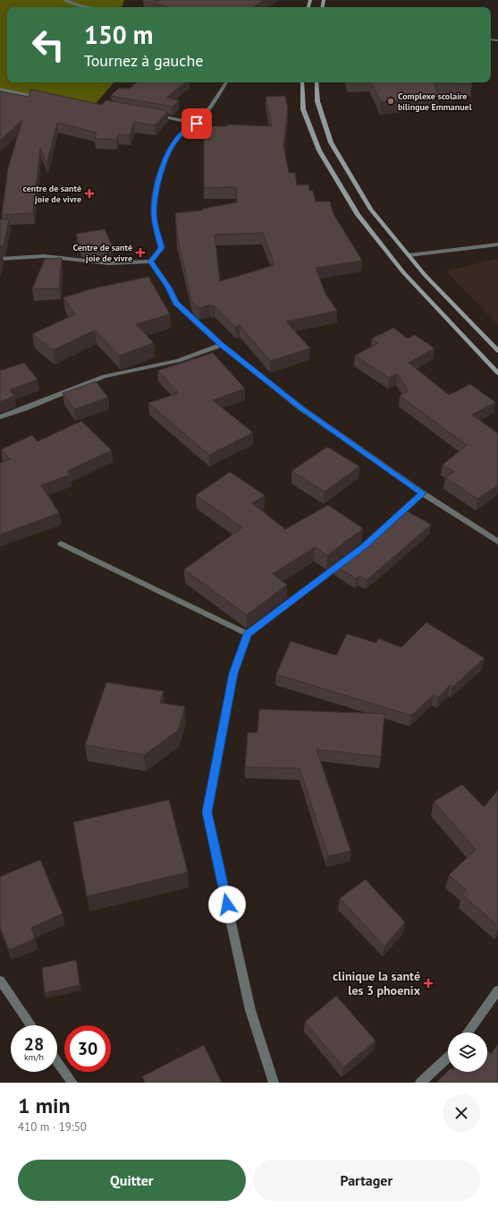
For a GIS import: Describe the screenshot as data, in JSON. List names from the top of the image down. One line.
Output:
{"places":{"other":["Complexe scolaire bilingue Emmanuel"],"health":["centre de santé joie de vivre","Centre de santé joie de vivre","clinique la santé les 3 phoenix"]},"page":{"turn":["150 m","Tournez à gauche"],"speed":"28 km/h","limit":"30","heading":["1 min","410 m · 19:50"],"buttons":["Quitter","Partager"]}}
